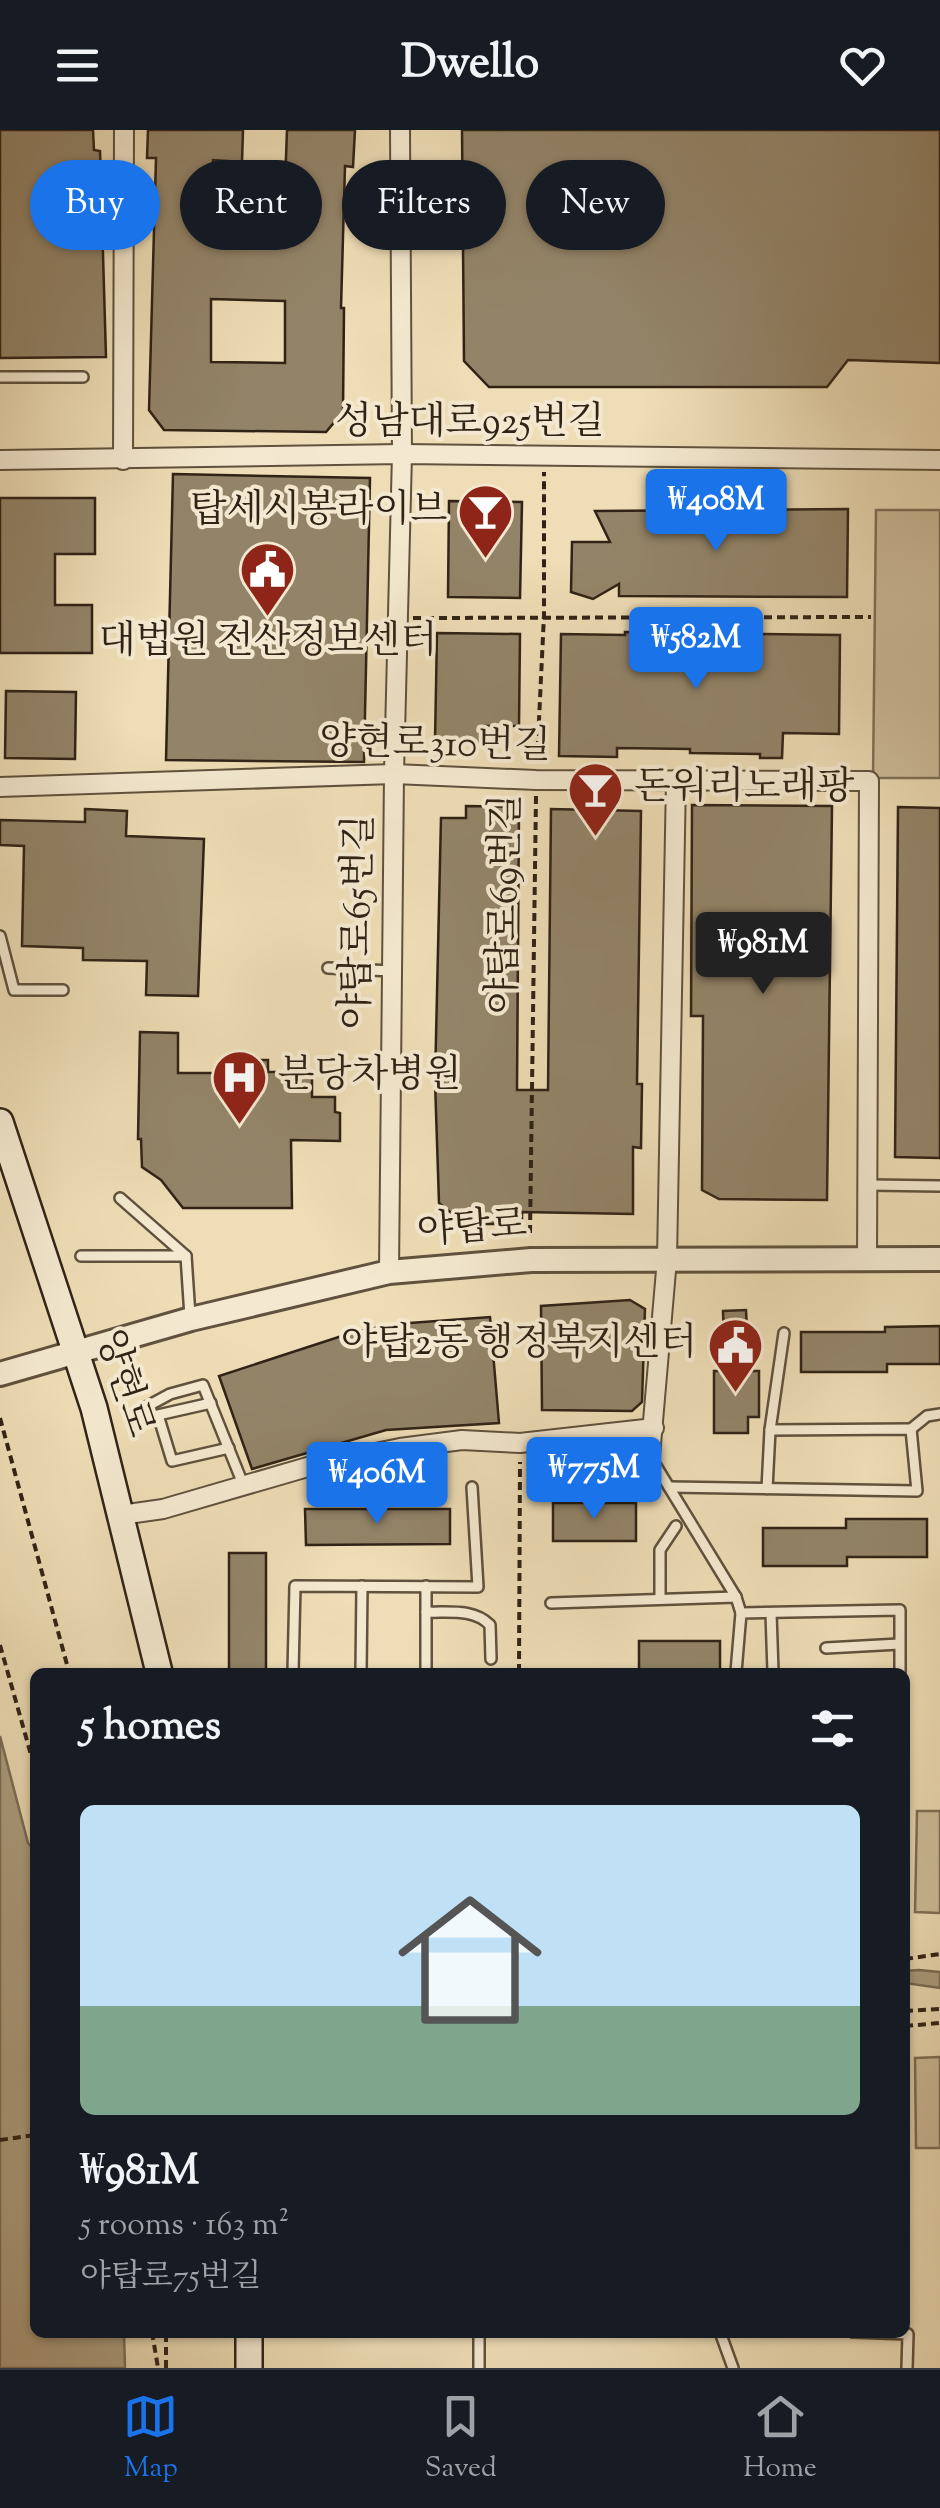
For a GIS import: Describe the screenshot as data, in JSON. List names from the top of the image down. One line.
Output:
{"streets":{"main road":["양현로"],"street":["성남대로925번길","양현로310번길","야탑로65번길","야탑로"],"path":["야탑로69번길"]},"crossings":[["성남대로925번길","야탑로69번길"],["성남대로925번길","야탑로65번길"],["양현로310번길","야탑로69번길"],["양현로310번길","야탑로65번길"],["야탑로65번길","야탑로"],["야탑로","양현로"]],"places":{"bar":["탑세시봉라이브","돈워리노래팡"],"public building":["대법원 전산정보센터","야탑2동 행정복지센터"],"hospital":["분당차병원"]},"page":{"header":"Dwello","chip":["Buy","Rent","Filters","New"],"price":["₩408M","₩582M","₩981M","₩775M","₩406M"],"heading":"5 homes","list":[{"name":"₩981M","note":"5 rooms · 163 m² · 야탑로75번길"}],"tabs":["Map","Saved","Home"]}}
